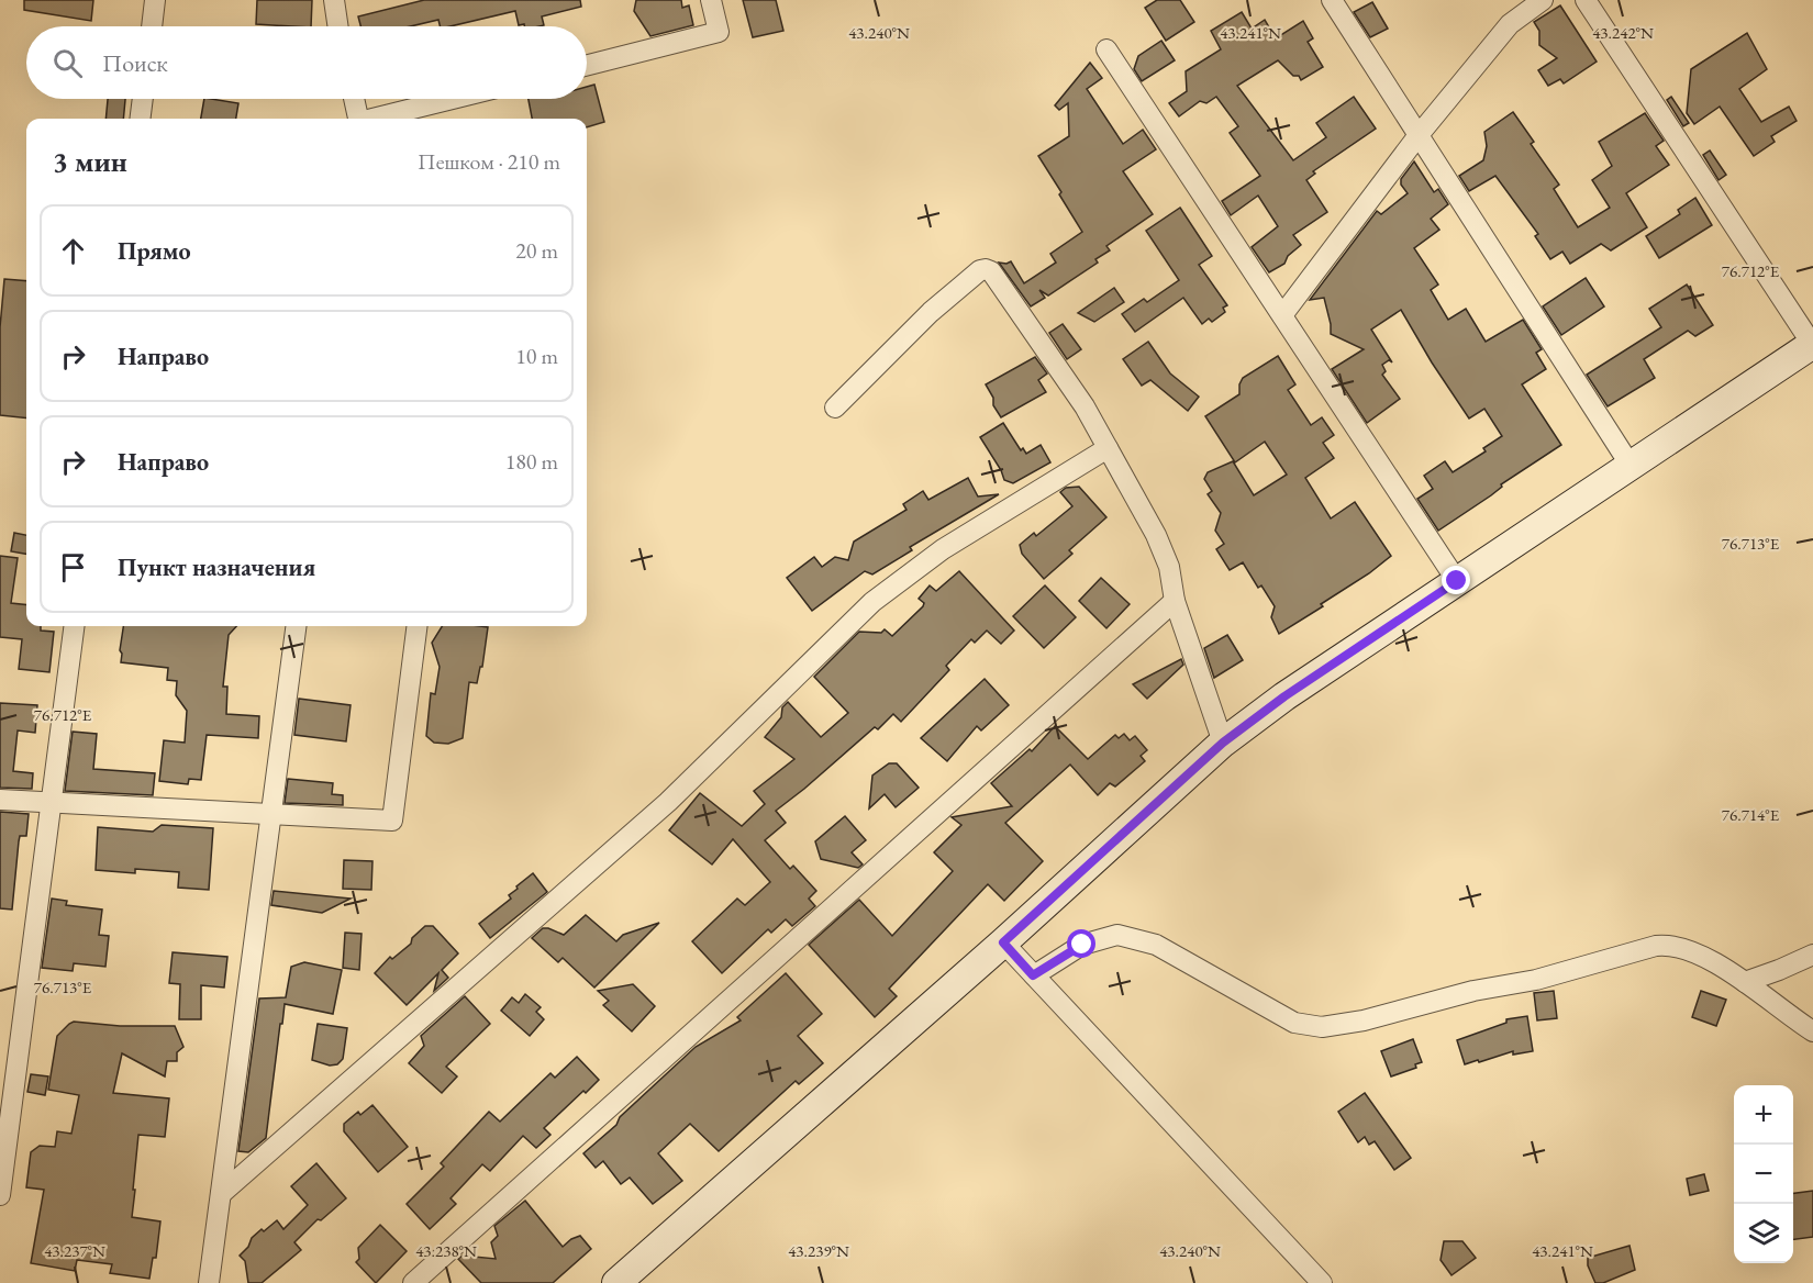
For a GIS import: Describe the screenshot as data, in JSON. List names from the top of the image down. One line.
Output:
{"page":{"search":"Поиск","heading":["3 мин","Пешком · 210 m"],"list":[["Прямо","20 m"],["Направо","10 m"],["Направо","180 m"],"Пункт назначения"],"map_buttons":["+","−"]},"coordinates":["43.240°N","43.241°N","43.242°N","76.712°E","76.713°E","76.714°E","43.237°N","43.238°N","43.239°N"]}
